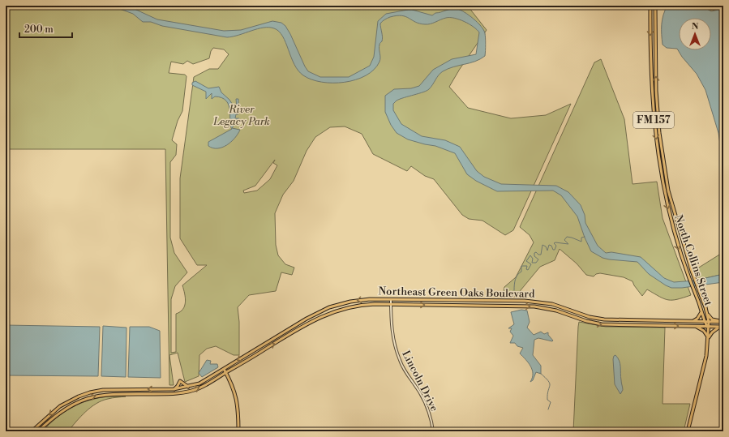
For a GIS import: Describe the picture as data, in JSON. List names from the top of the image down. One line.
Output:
{"streets":{"main road":["FM 157","North Collins Street","Northeast Green Oaks Boulevard"],"street":["Lincoln Drive"]},"crossings":[["North Collins Street","Northeast Green Oaks Boulevard"],["Northeast Green Oaks Boulevard","Lincoln Drive"]],"parks":["River Legacy Park"],"scale_bar":"200 m","north":"top"}
